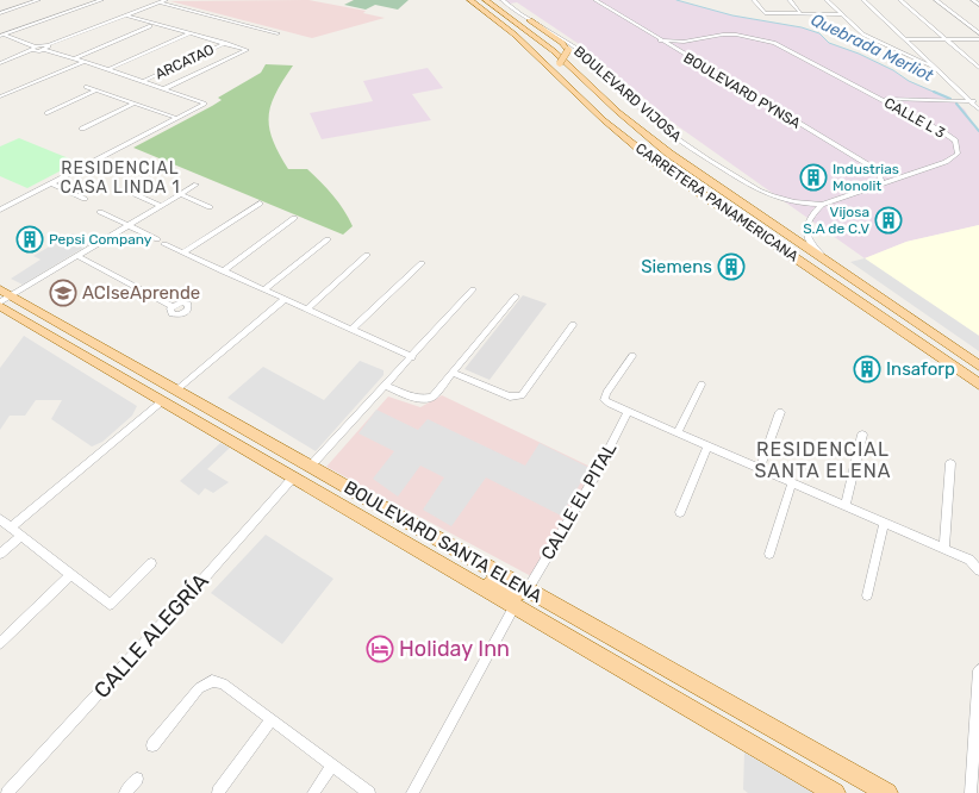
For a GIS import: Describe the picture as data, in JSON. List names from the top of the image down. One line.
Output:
{"streets":{"main road":["CARRETERA PANAMERICANA","BOULEVARD SANTA ELENA"],"street":["ARCATAO","BOULEVARD PYNSA","BOULEVARD VIJOSA","CALLE L 3","CALLE EL PITAL","CALLE ALEGRÍA"]},"crossings":[["BOULEVARD PYNSA","CALLE L 3"],["BOULEVARD VIJOSA","CALLE L 3"],["CALLE EL PITAL","BOULEVARD SANTA ELENA"],["BOULEVARD SANTA ELENA","CALLE ALEGRÍA"]],"districts":["RESIDENCIAL CASA LINDA 1","RESIDENCIAL SANTA ELENA"],"water":["Quebrada Merliot"],"places":{"building":["Industrias Monolit","Vijosa S.A de C.V","Pepsi Company","Siemens","Insaforp"],"school or university":["ACIseAprende"],"hotel":["Holiday Inn"]}}
